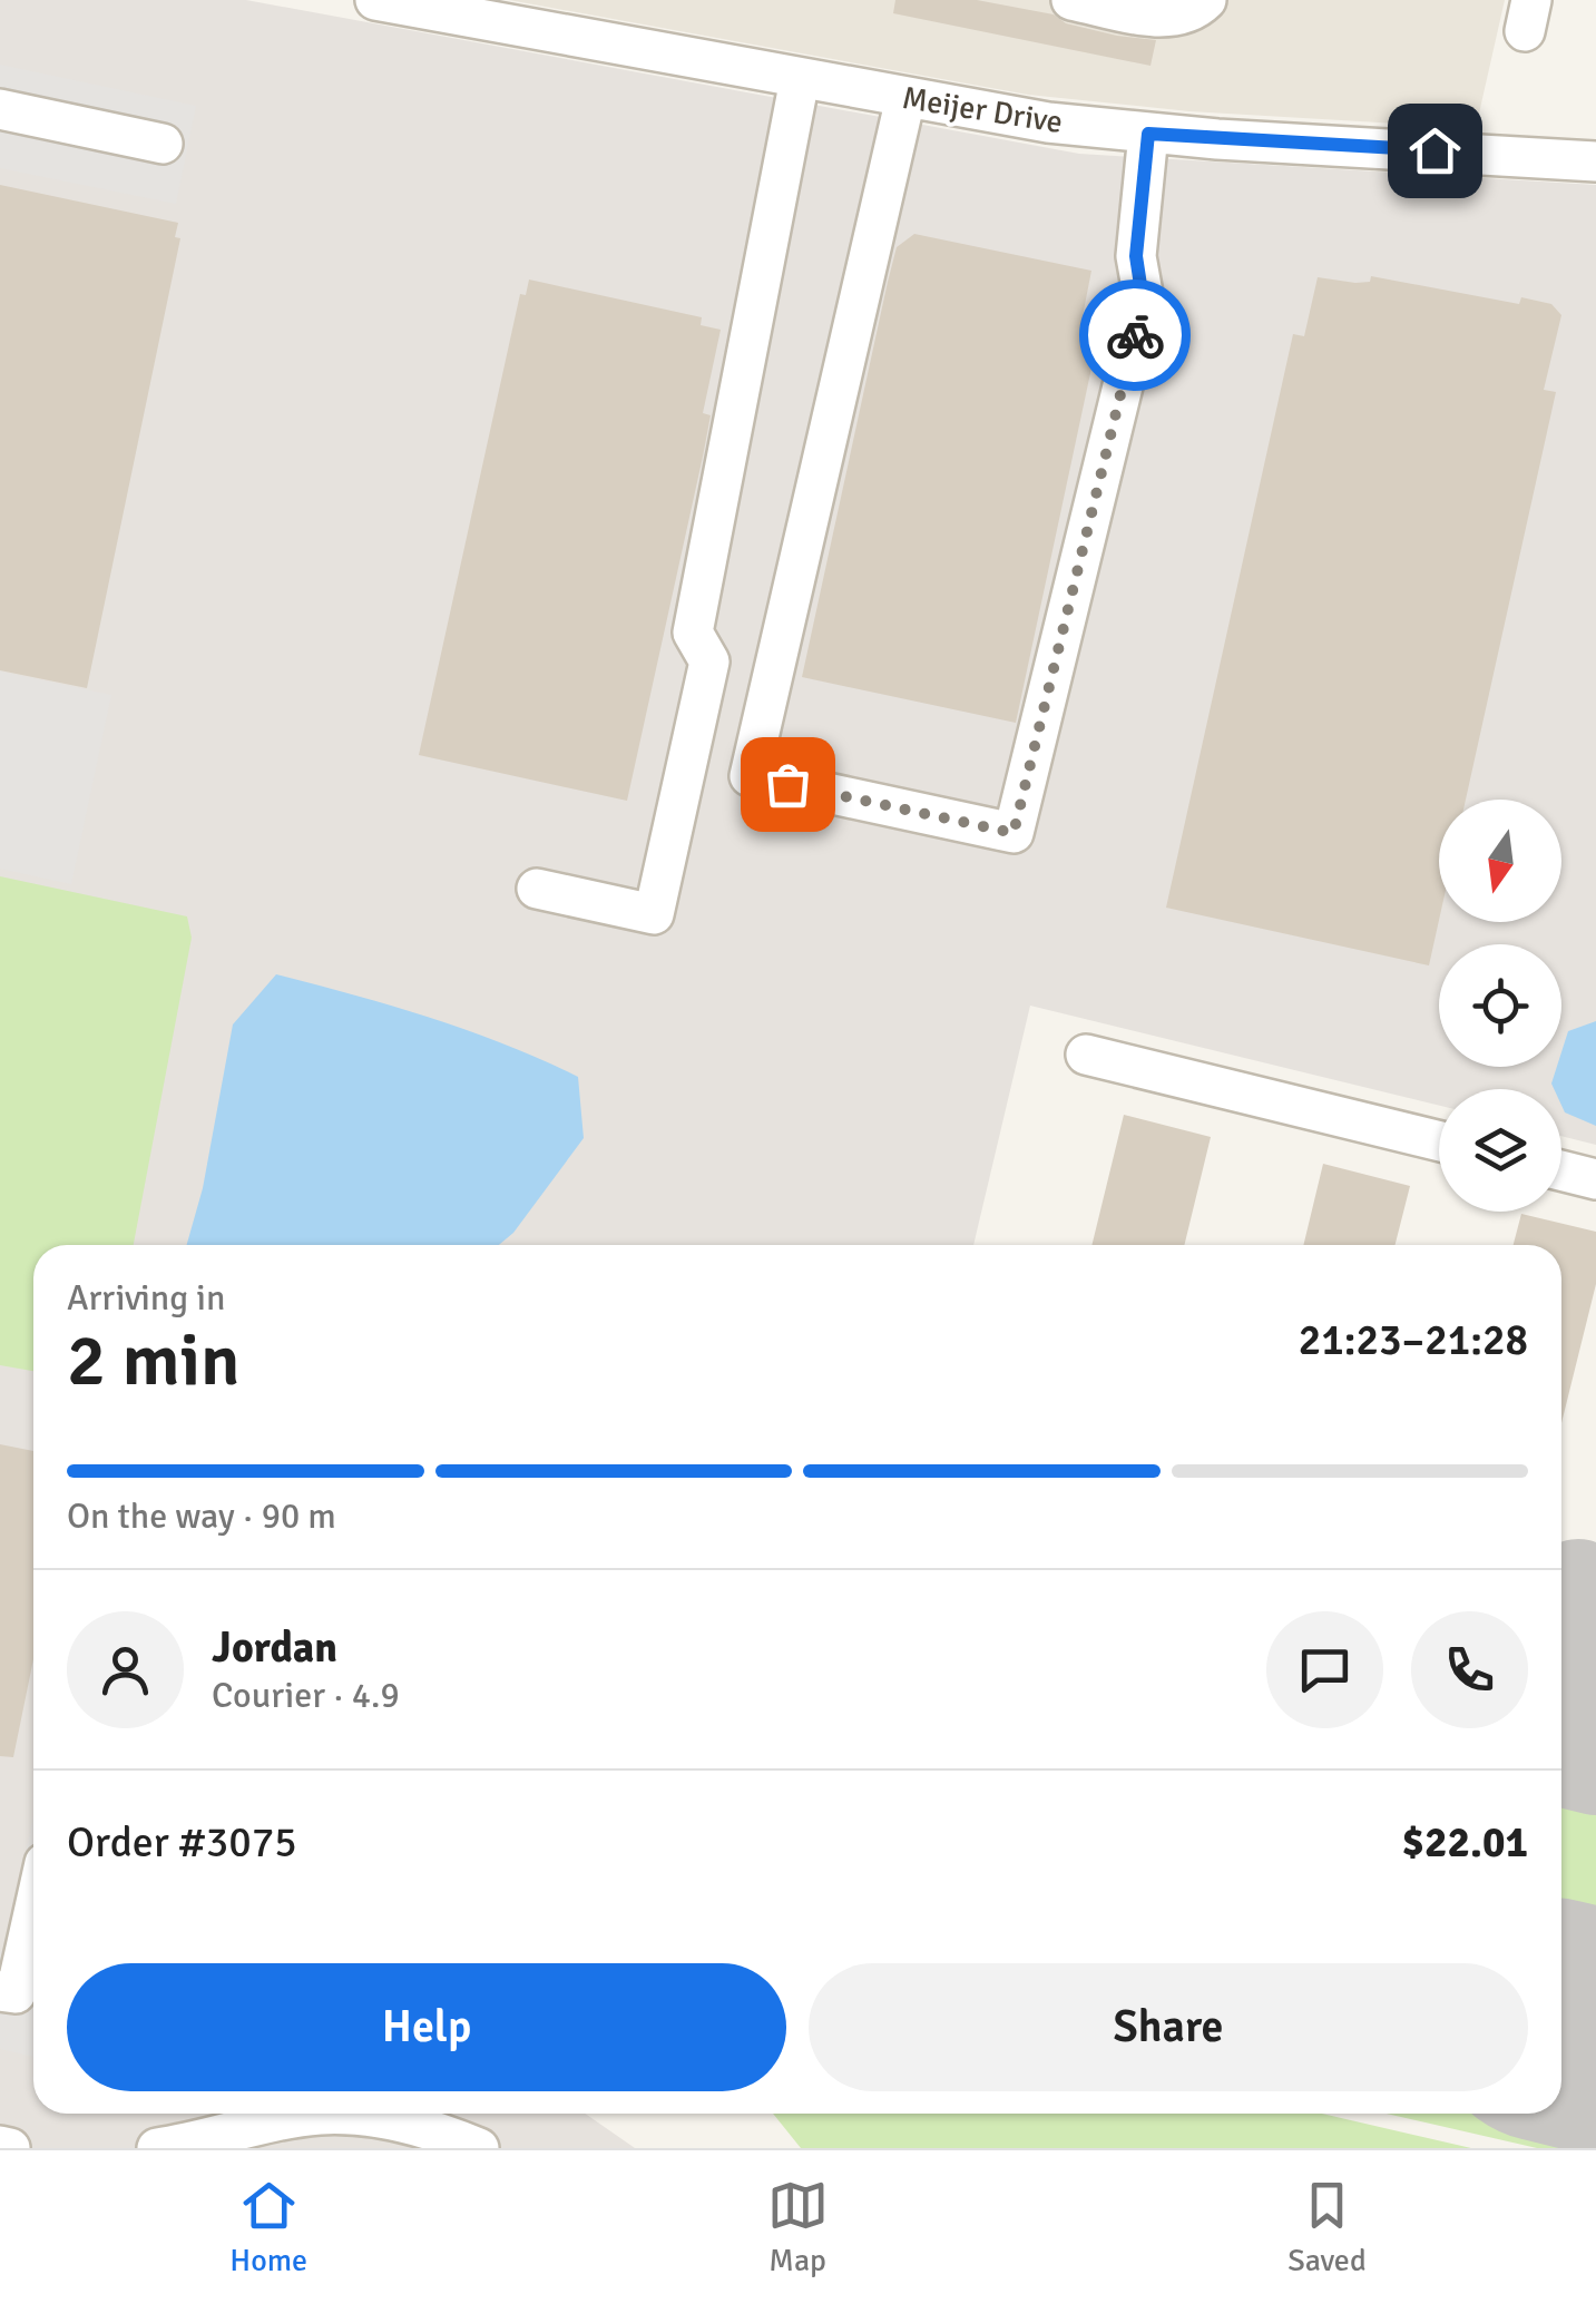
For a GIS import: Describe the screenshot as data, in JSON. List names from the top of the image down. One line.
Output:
{"streets":{"street":["Meijer Drive"]},"north":"bottom","page":{"heading":["2 min","Arriving in","21:23–21:28"],"panel":["Jordan","Courier · 4.9","Order #3075","$22.01"],"bar":"On the way · 90 m","buttons":["Help","Share"],"tabs":["Home","Map","Saved"]}}
